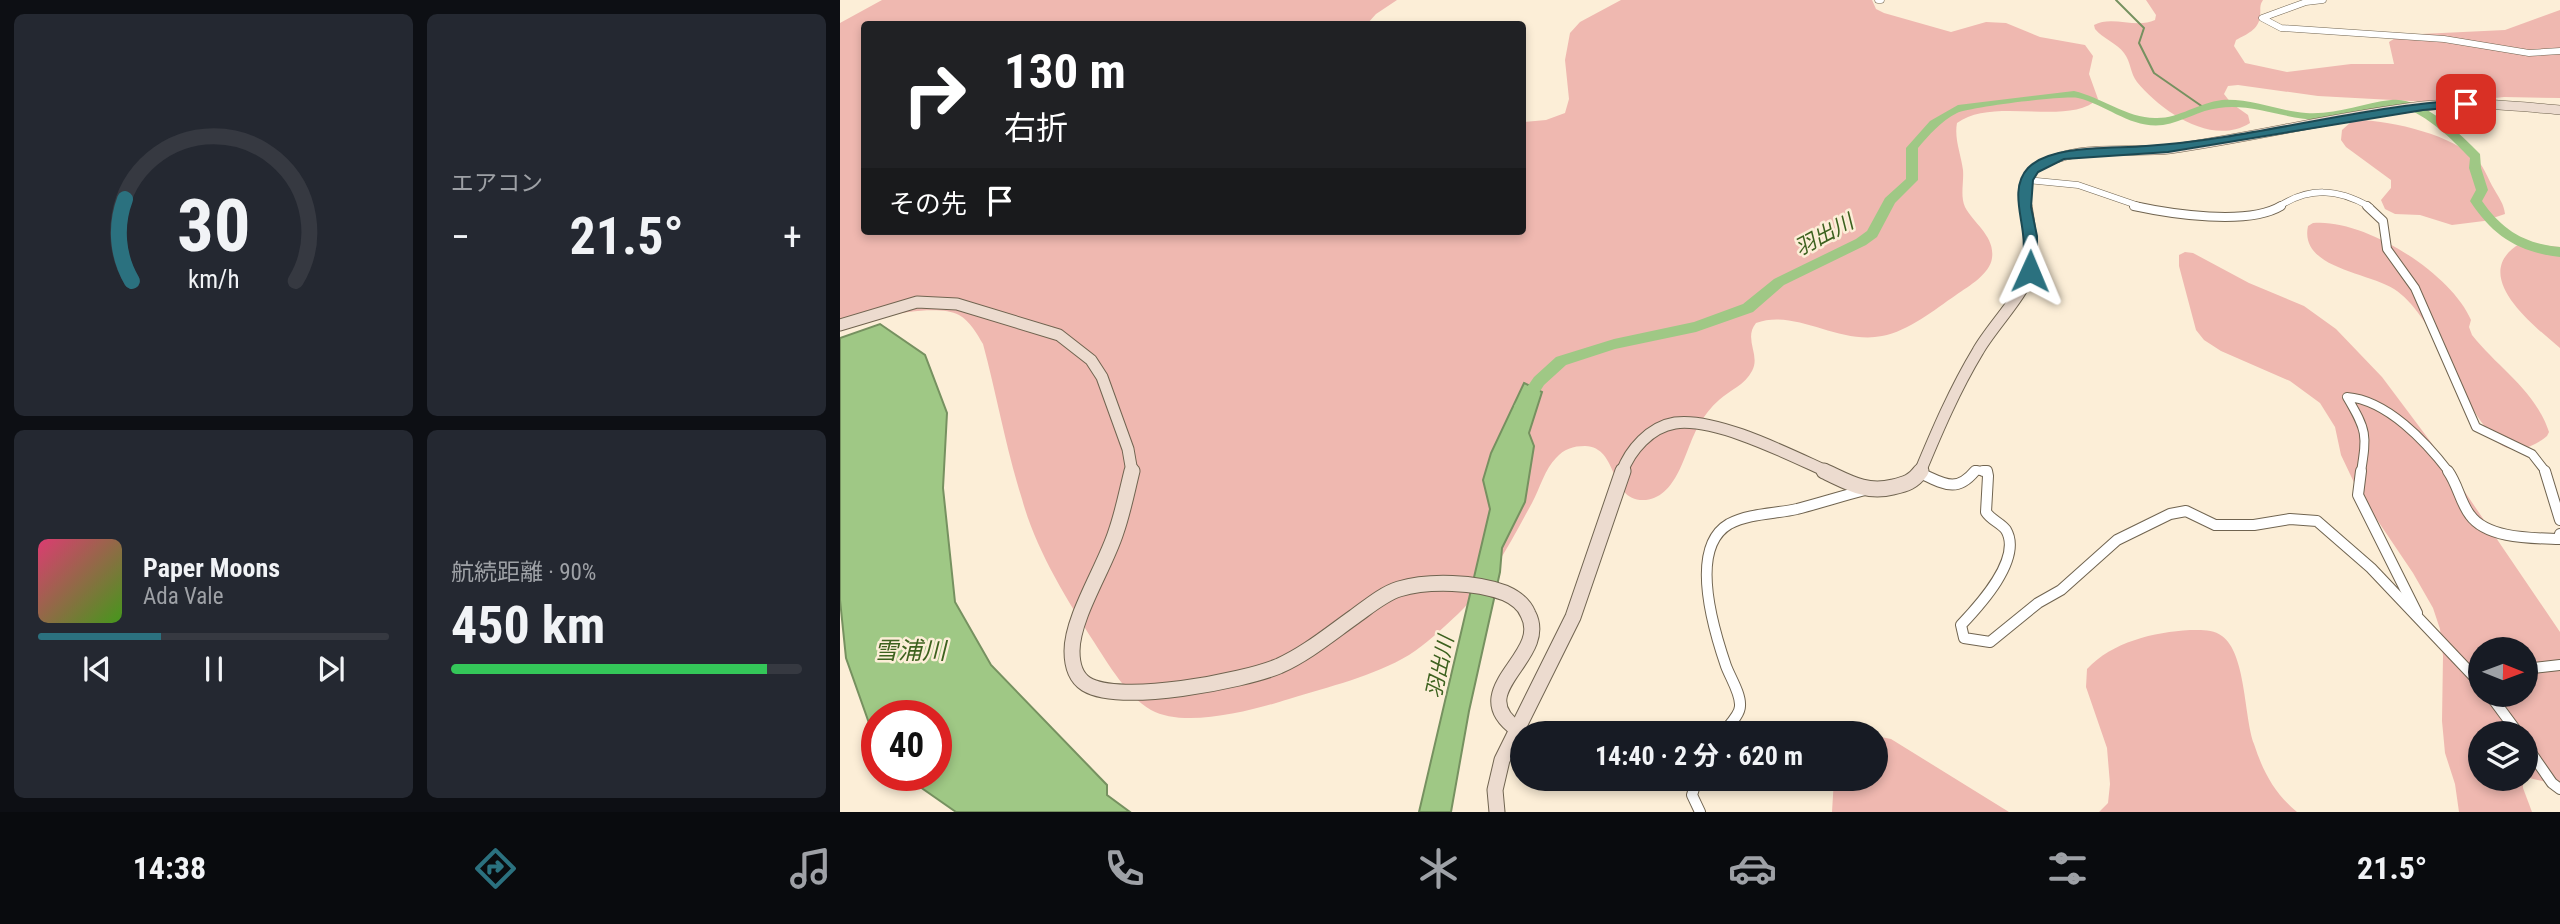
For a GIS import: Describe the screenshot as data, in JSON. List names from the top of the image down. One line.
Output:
{"water":["羽出川","雪浦川"],"north":"right","page":{"tile":["エアコン",["航続距離 · 90%","450 km"]],"turn":["130 m","右折"],"then":"その先","heat":["−","21.5°","+"],"song":["Paper Moons","Ada Vale"],"limit":"40","trip":"14:40 · 2 分 · 620 m","tabs":["14:38","21.5°"],"gauge":["30","km/h"]}}
